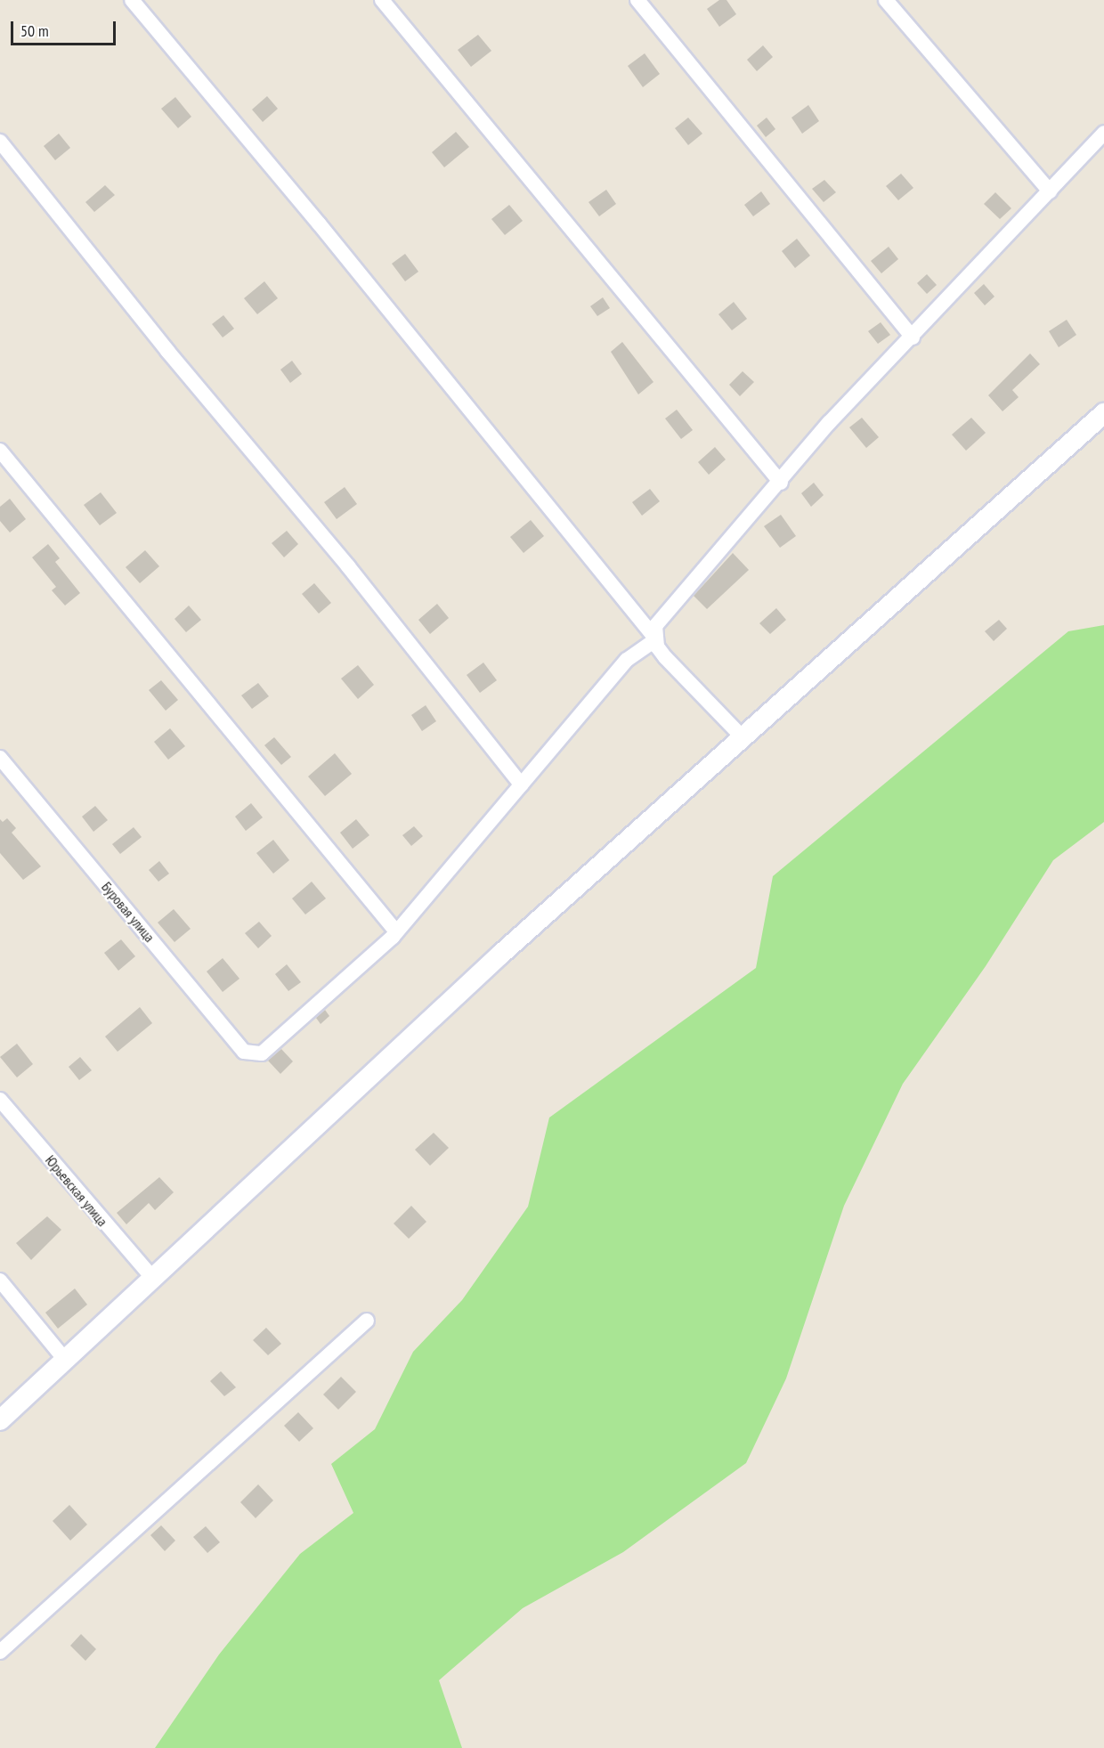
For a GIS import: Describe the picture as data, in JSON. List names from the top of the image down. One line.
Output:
{"streets":{"street":["Буровая улица","Юрьевская улица"]},"scale_bar":"50 m"}
